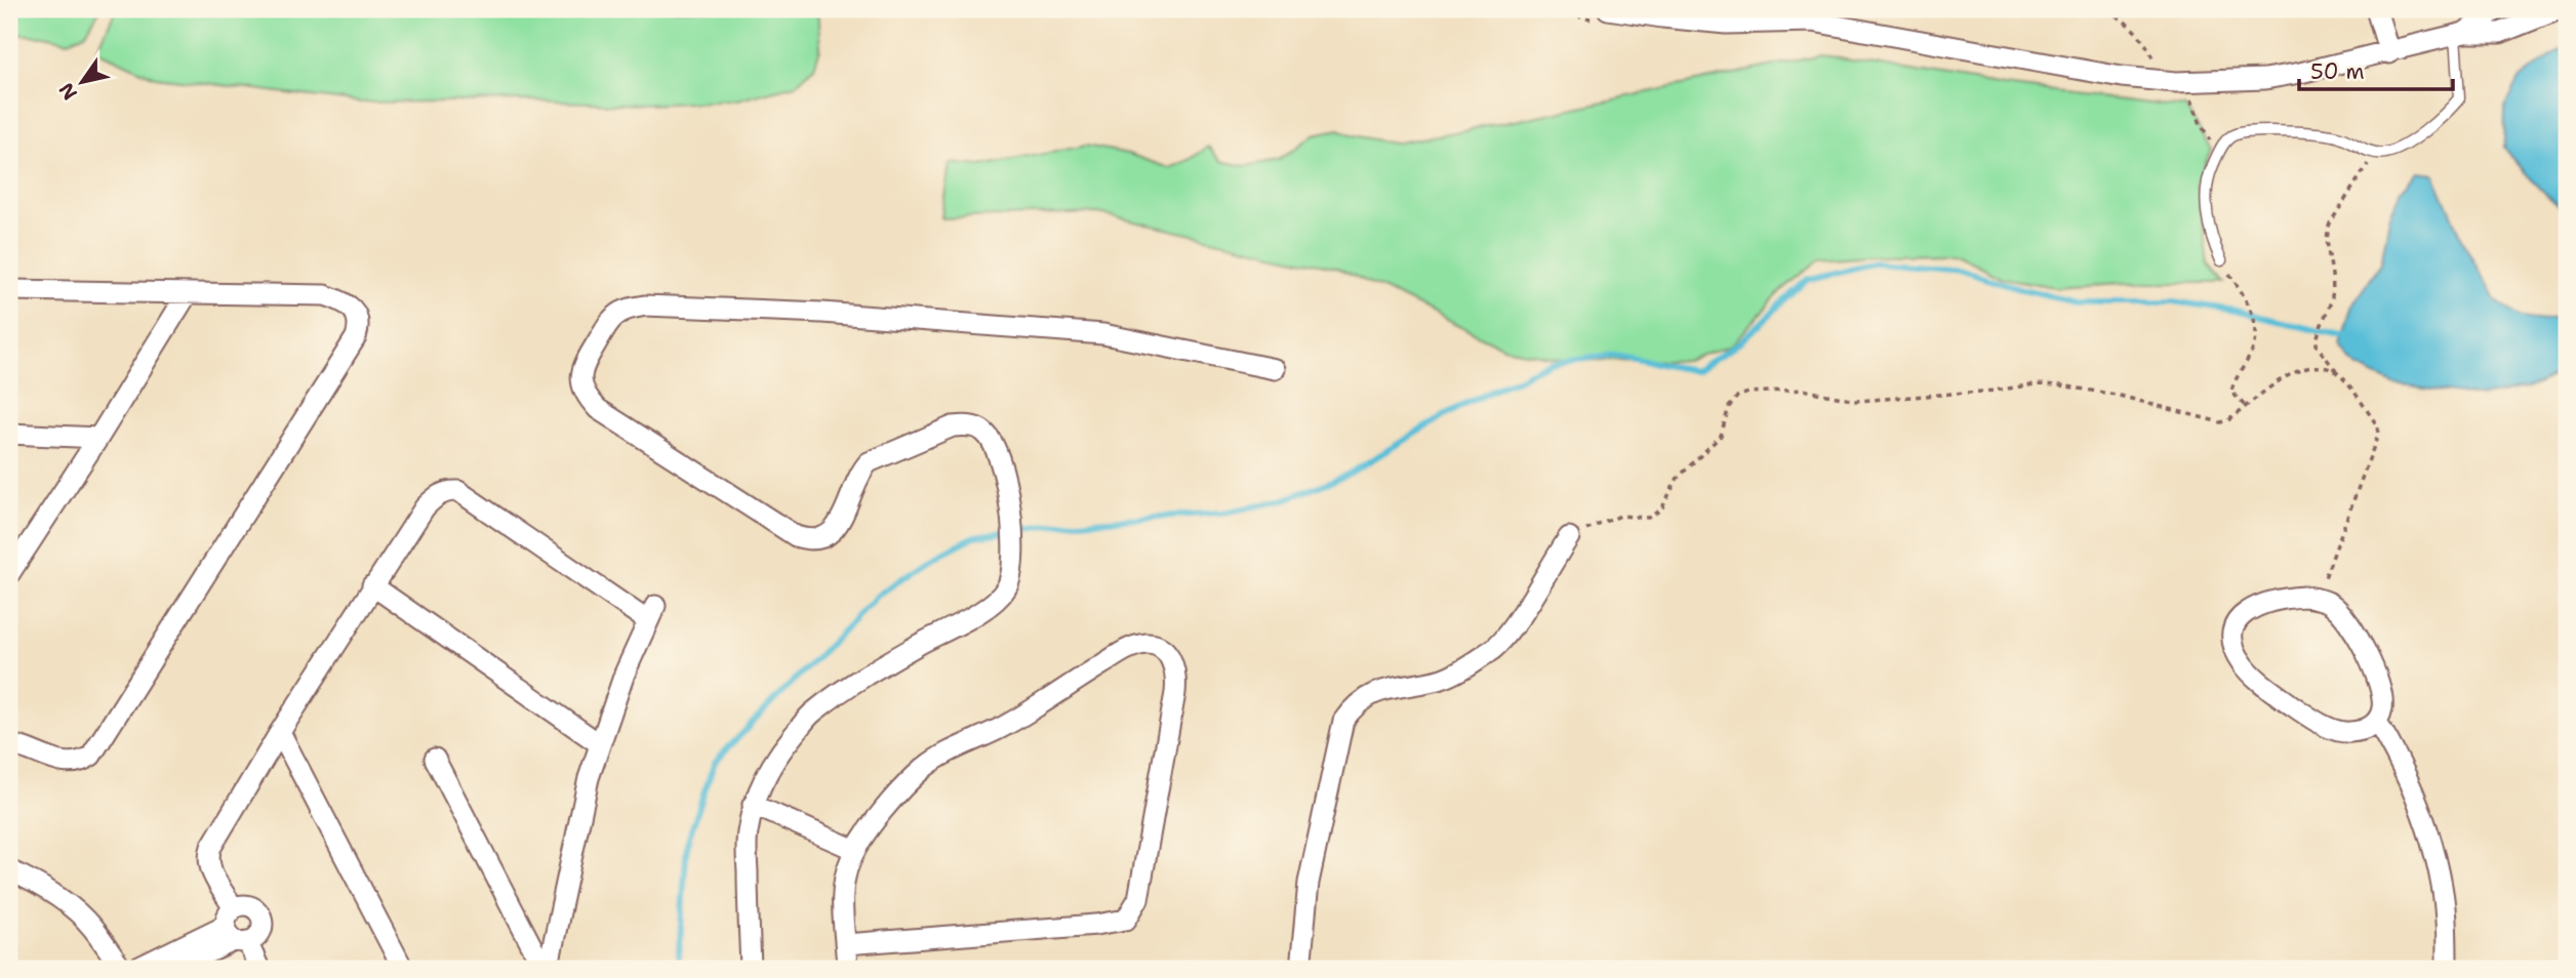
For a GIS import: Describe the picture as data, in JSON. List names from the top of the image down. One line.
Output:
{"scale_bar":"50 m","north":"bottom left"}
